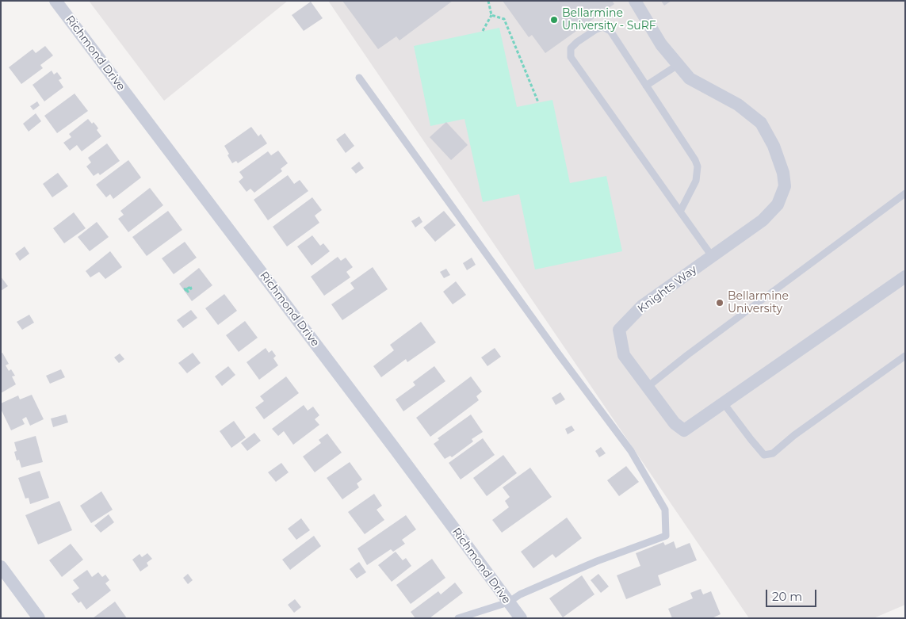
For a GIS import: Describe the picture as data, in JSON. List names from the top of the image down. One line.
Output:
{"streets":{"street":["Richmond Drive","Knights Way"]},"places":["Bellarmine University - SuRF","Bellarmine University"],"scale_bar":"20 m"}
